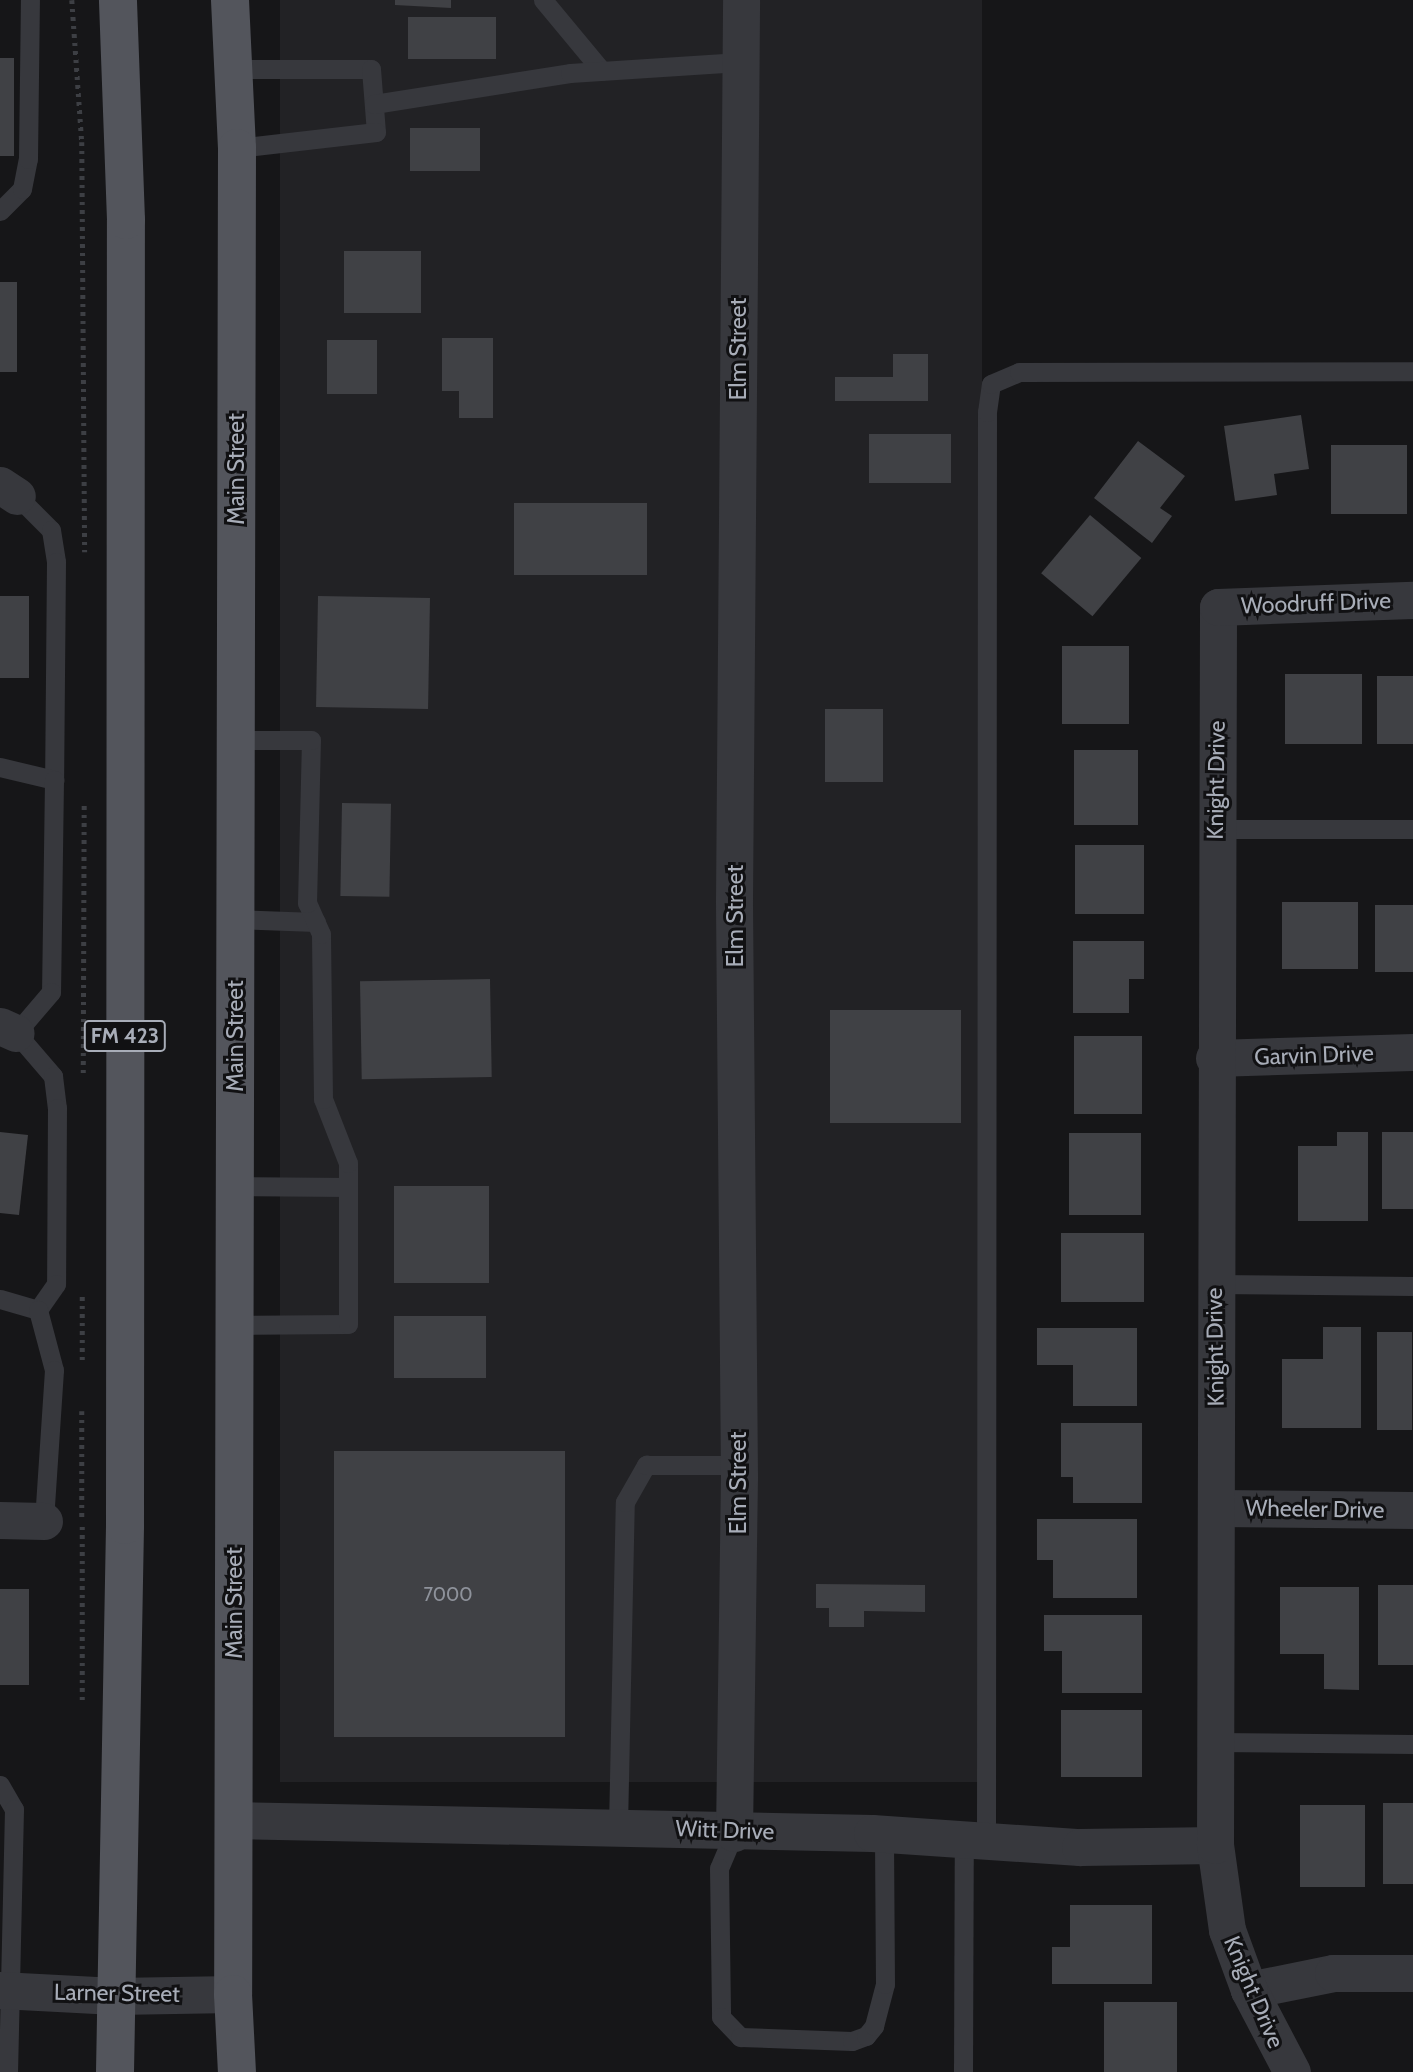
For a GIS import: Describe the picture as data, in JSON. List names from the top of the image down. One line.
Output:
{"streets":{"main road":["Main Street","FM 423"],"street":["Elm Street","Woodruff Drive","Knight Drive","Garvin Drive","Wheeler Drive","Witt Drive","Larner Street"]},"crossings":[["Elm Street","Witt Drive"],["Main Street","Witt Drive"],["Main Street","Larner Street"],["Woodruff Drive","Knight Drive"],["Knight Drive","Garvin Drive"],["Knight Drive","Wheeler Drive"],["Knight Drive","Witt Drive"],["FM 423","Larner Street"]],"house_numbers":["7000"]}
